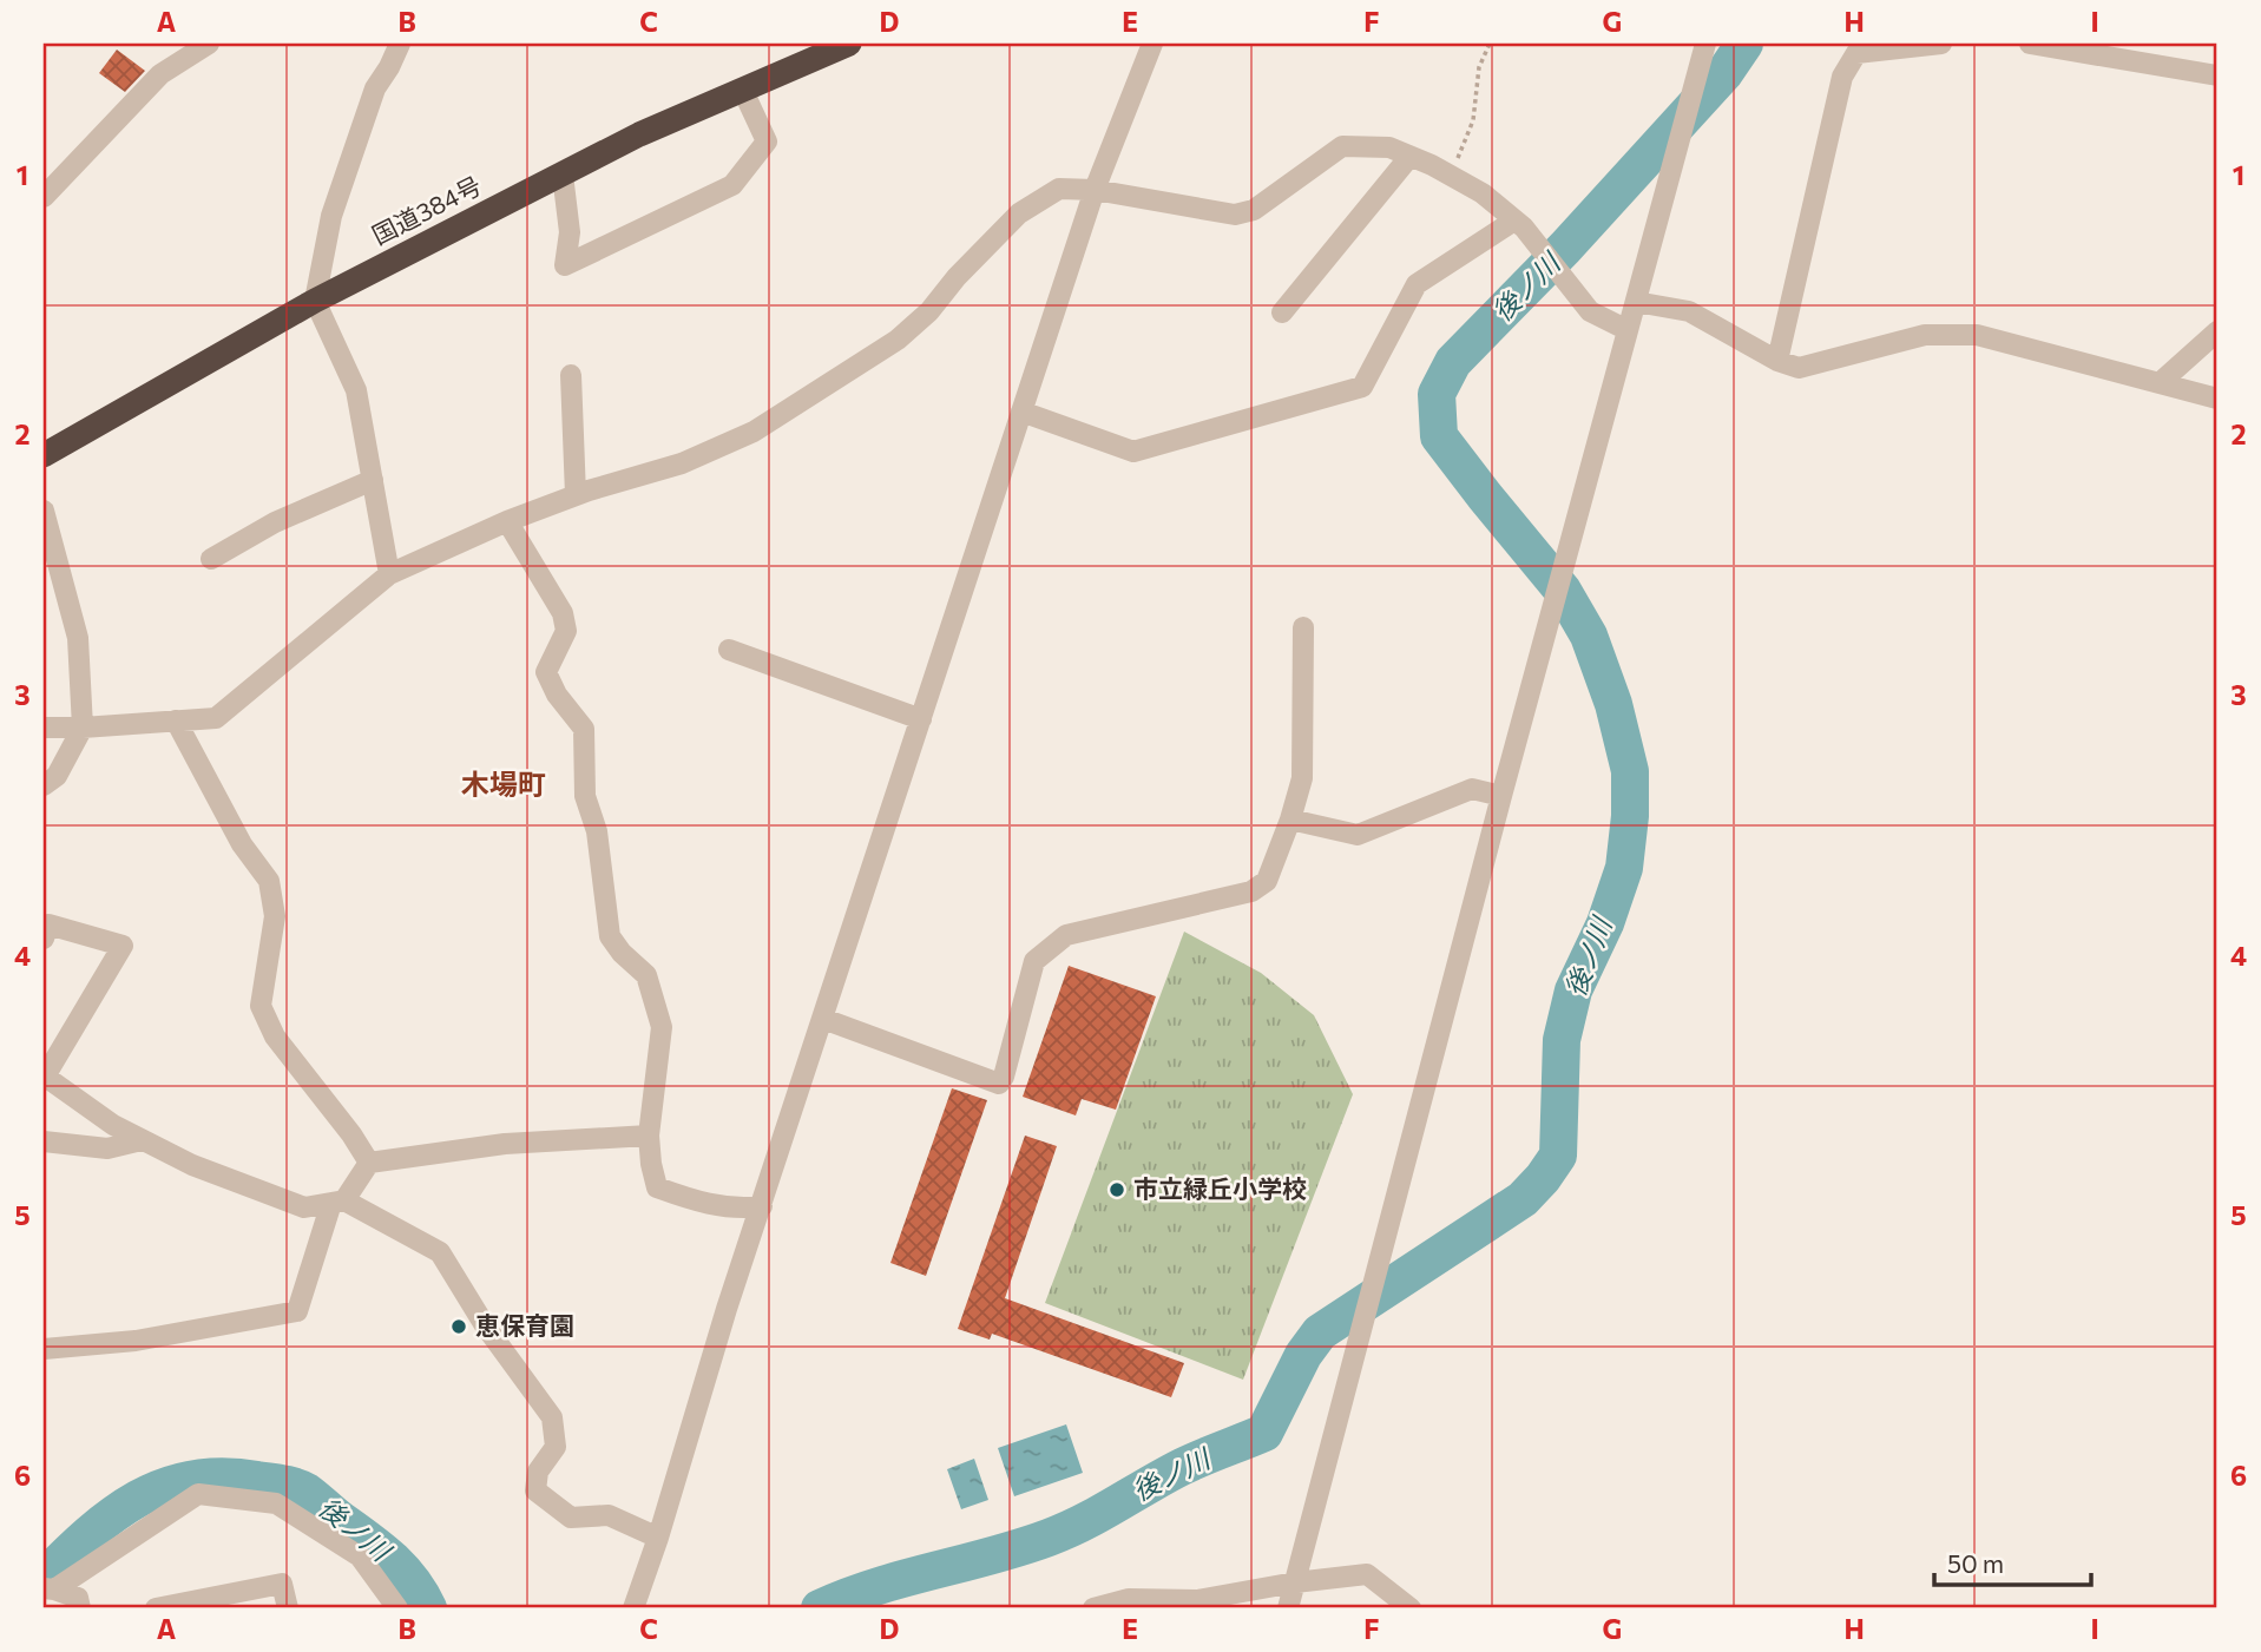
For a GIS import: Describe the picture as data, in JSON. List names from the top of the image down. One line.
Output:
{"streets":{"highway":["国道384号"]},"districts":["木場町"],"water":["後ノ川"],"places":["市立緑丘小学校","恵保育園"],"scale_bar":"50 m","grid":{"columns":["A","B","C","D","E","F","G","H","I"],"rows":["1","2","3","4","5","6"]}}
